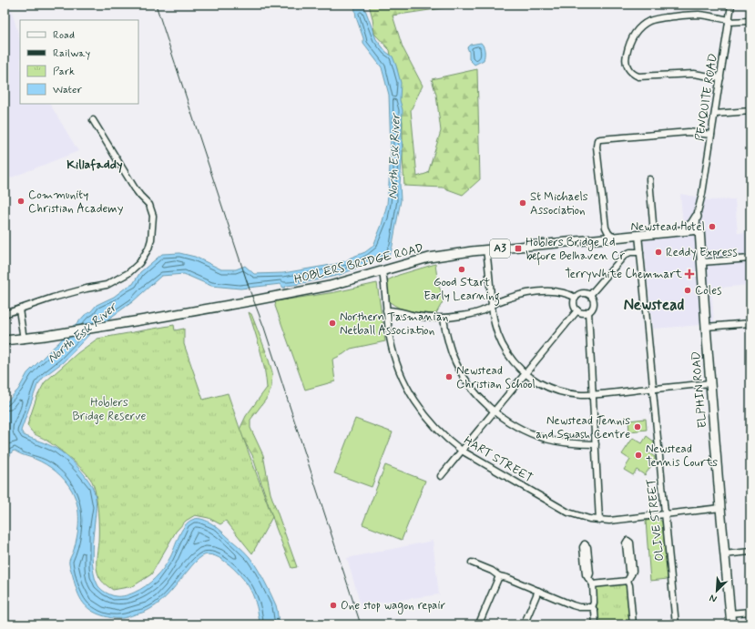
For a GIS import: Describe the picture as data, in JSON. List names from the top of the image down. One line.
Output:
{"streets":{"highway":["A3","HOBLERS BRIDGE ROAD","ELPHIN ROAD"],"street":["PENQUITE ROAD","HART STREET","OLIVE STREET"]},"crossings":[["PENQUITE ROAD","HOBLERS BRIDGE ROAD"],["PENQUITE ROAD","ELPHIN ROAD"],["HOBLERS BRIDGE ROAD","ELPHIN ROAD"],["HOBLERS BRIDGE ROAD","HART STREET"],["HOBLERS BRIDGE ROAD","OLIVE STREET"],["ELPHIN ROAD","HART STREET"],["HART STREET","OLIVE STREET"]],"districts":["Killafaddy","Newstead"],"water":["North Esk River"],"parks":["Hoblers Bridge Reserve"],"places":{"other":["Community Christian Academy","St Michaels Association","Newstead Hotel","Reddy Express","Good Start Early Learning","Coles","Northern Tasmanian Netball Association","Newstead Christian School","Newstead Tennis and Squash Centre","Newstead Tennis Courts","One stop wagon repair"],"transit":["Hoblers Bridge Rd before Belhaven Cr"],"health":["TerryWhite Chemmart"]},"legend":["Road","Railway","Park","Water"],"north":"bottom left"}
